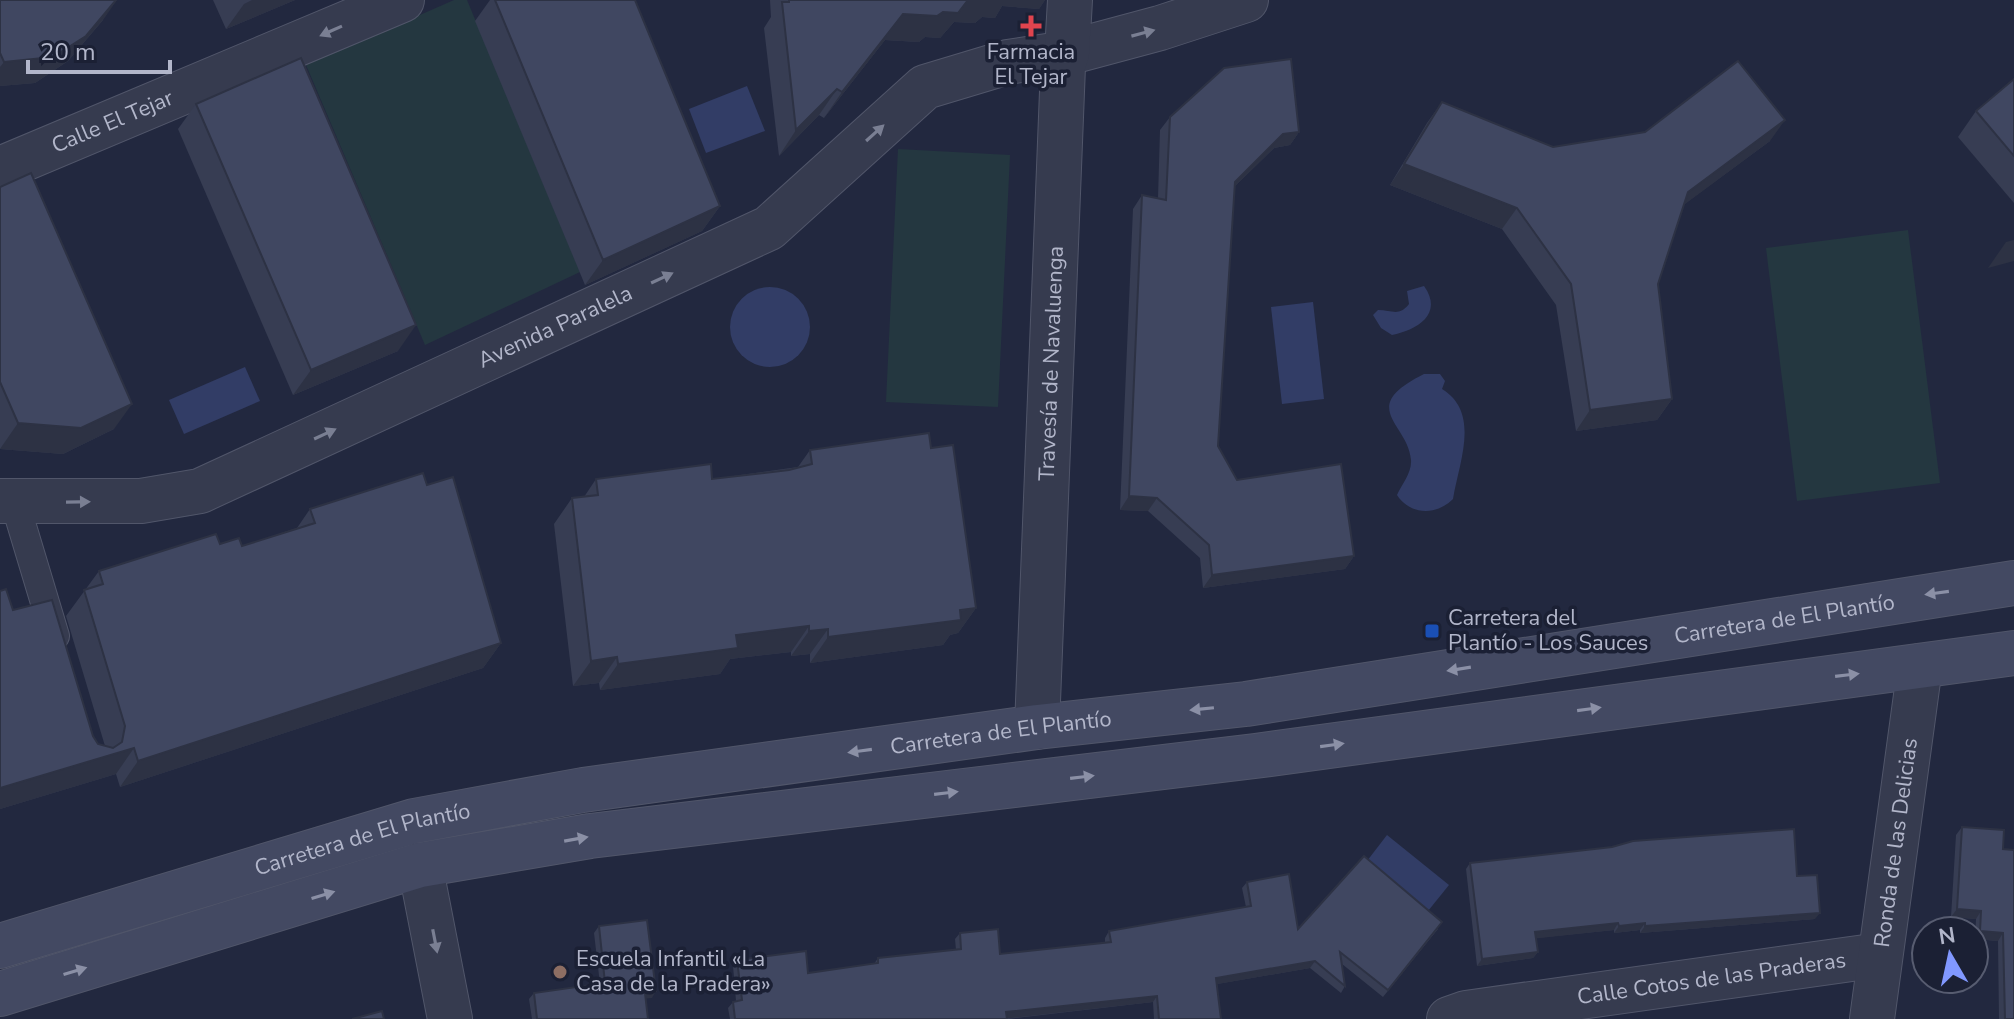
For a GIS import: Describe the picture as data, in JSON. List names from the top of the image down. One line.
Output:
{"streets":{"street":["Calle El Tejar","Avenida Paralela","Travesía de Navaluenga","Carretera de El Plantío","Ronda de las Delicias","Calle Cotos de las Praderas"]},"crossings":[["Avenida Paralela","Travesía de Navaluenga"],["Travesía de Navaluenga","Carretera de El Plantío"],["Carretera de El Plantío","Ronda de las Delicias"],["Ronda de las Delicias","Calle Cotos de las Praderas"]],"one_way":["Calle El Tejar","Avenida Paralela"],"places":{"health":["Farmacia El Tejar"],"transit":["Carretera del Plantío - Los Sauces"],"other":["Escuela Infantil «La Casa de la Pradera»"]},"scale_bar":"20 m","north":"top"}
